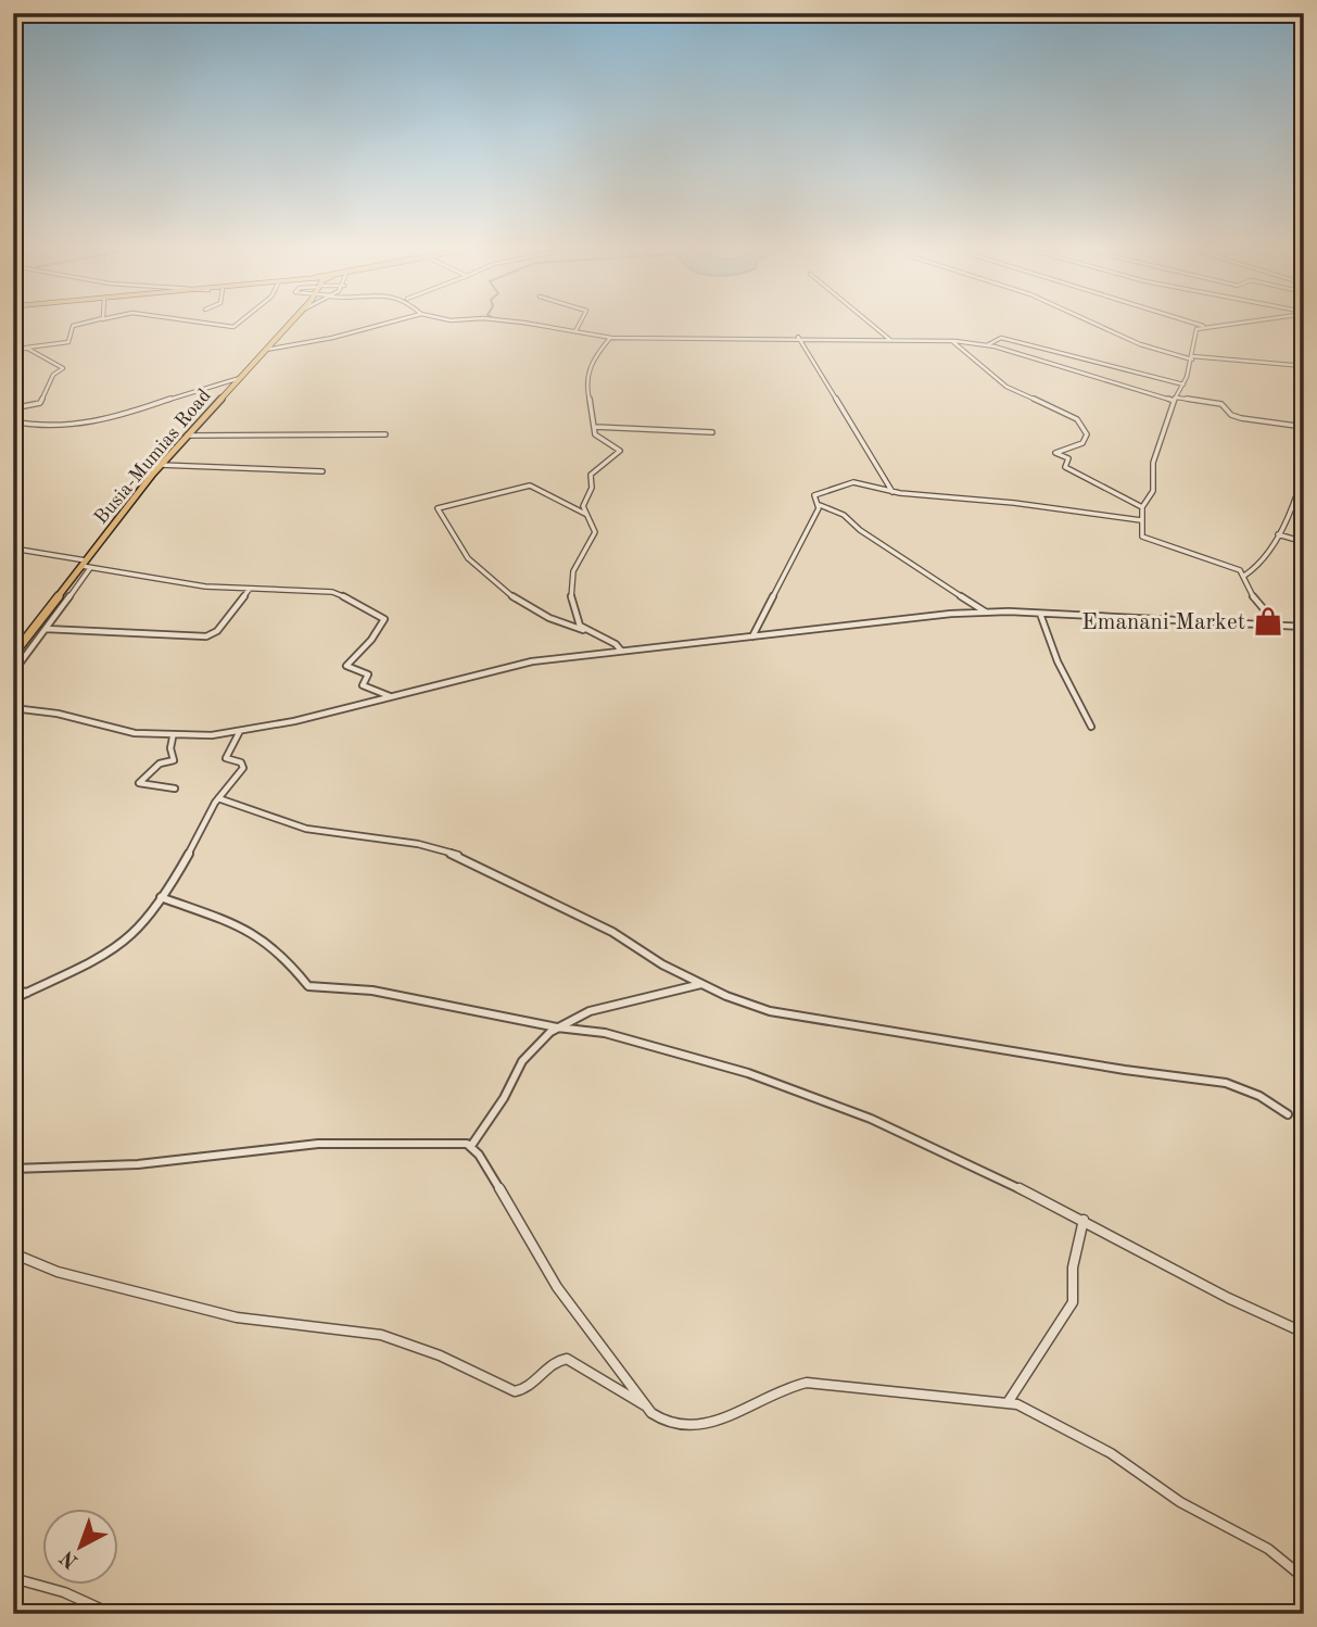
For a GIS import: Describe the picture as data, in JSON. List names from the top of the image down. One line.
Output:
{"streets":{"highway":["Busia-Mumias Road"]},"places":{"shop":["Emanani Market"]},"north":"bottom left"}
